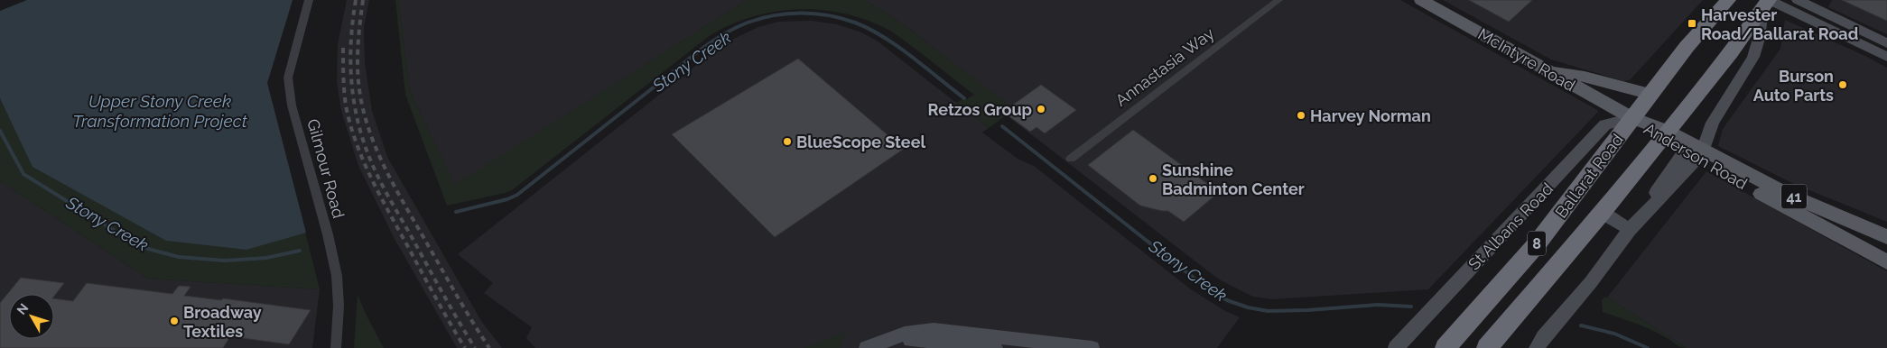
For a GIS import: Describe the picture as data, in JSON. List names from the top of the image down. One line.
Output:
{"streets":{"highway":["Ballarat Road","8"],"main road":["McIntyre Road","Anderson Road","41","St Albans Road"],"street":["Annastasia Way","Gilmour Road"]},"crossings":[["McIntyre Road","Anderson Road"],["McIntyre Road","Ballarat Road"],["McIntyre Road","St Albans Road"],["Anderson Road","Ballarat Road"],["Anderson Road","St Albans Road"],["Ballarat Road","St Albans Road"]],"water":["Stony Creek","Upper Stony Creek Transformation Project"],"places":{"transit":["Harvester Road/Ballarat Road"],"other":["Burson Auto Parts","Retzos Group","Harvey Norman","BlueScope Steel","Sunshine Badminton Center","Broadway Textiles"]},"north":"top left"}
